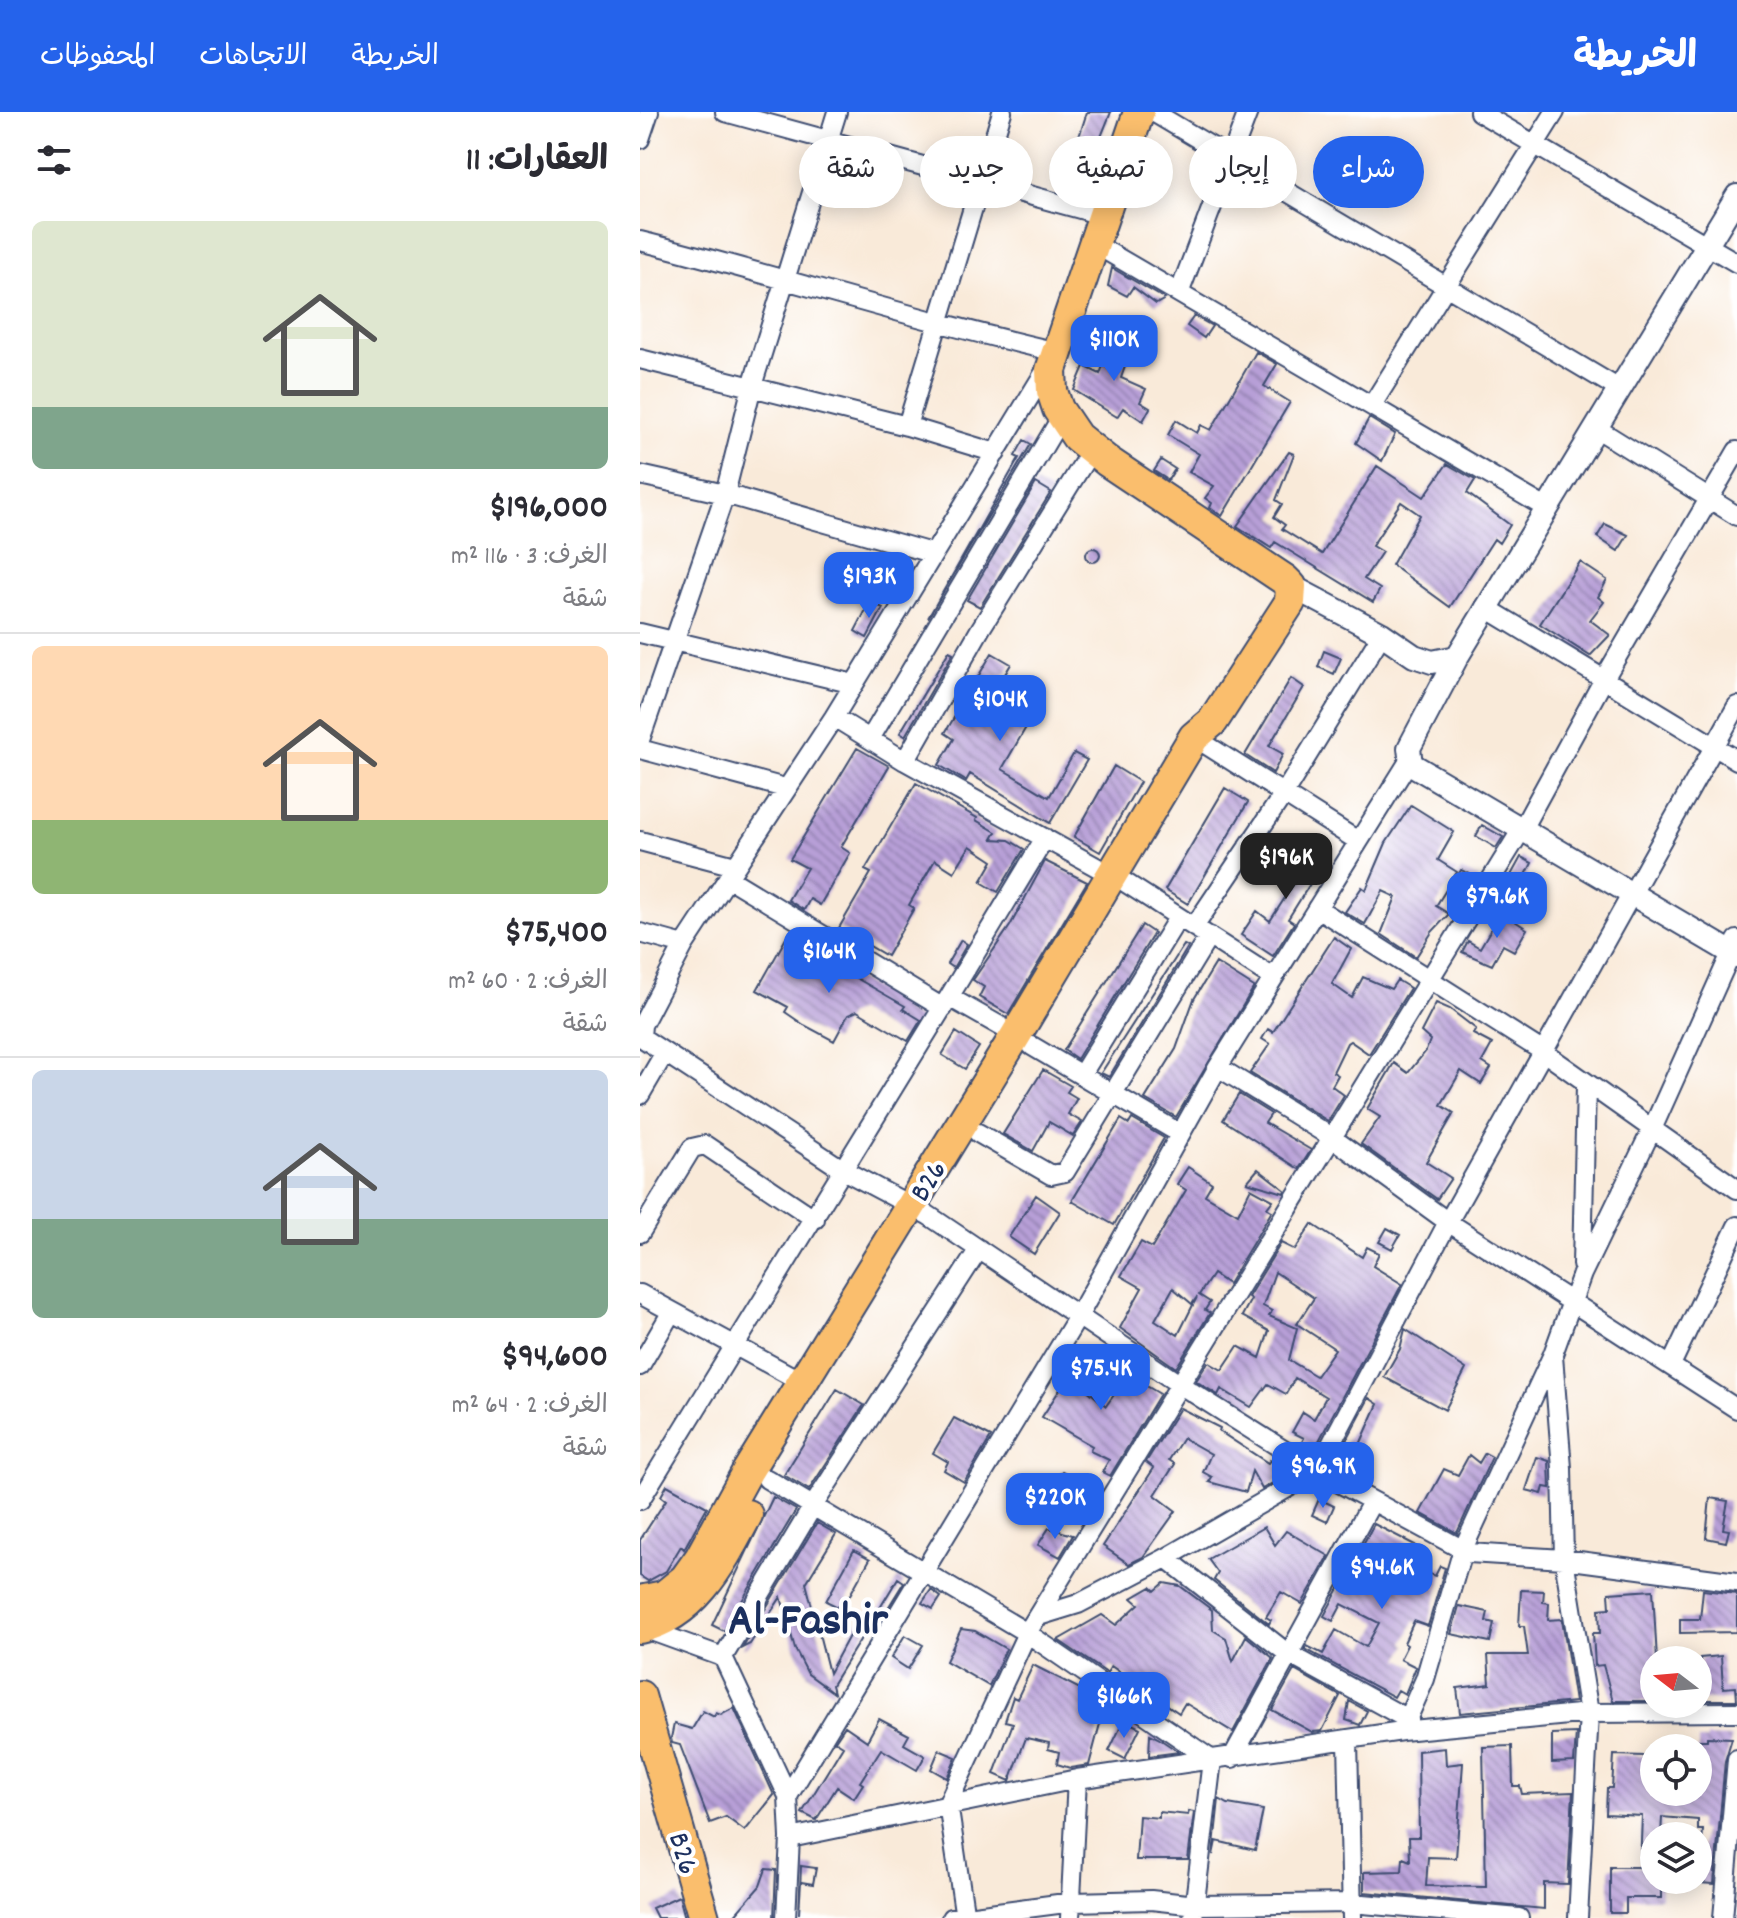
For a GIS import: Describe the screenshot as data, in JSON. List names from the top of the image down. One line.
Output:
{"streets":{"highway":["B26"]},"districts":["Al-Fashir"],"north":"left","page":{"header":"الخريطة","nav":["الخريطة","الاتجاهات","المحفوظات"],"heading":"العقارات: 11","chip":["شراء","إيجار","تصفية","جديد","شقة"],"list":[{"name":"$196,000","note":"الغرف: 3 · 116 m² · شقة"},{"name":"$75,400","note":"الغرف: 2 · 60 m² · شقة"},{"name":"$94,600","note":"الغرف: 2 · 64 m² · شقة"}],"price":["$110K","$193K","$104K","$196K","$79.6K","$164K","$75.4K","$96.9K","$220K","$94.6K","$166K"]}}
